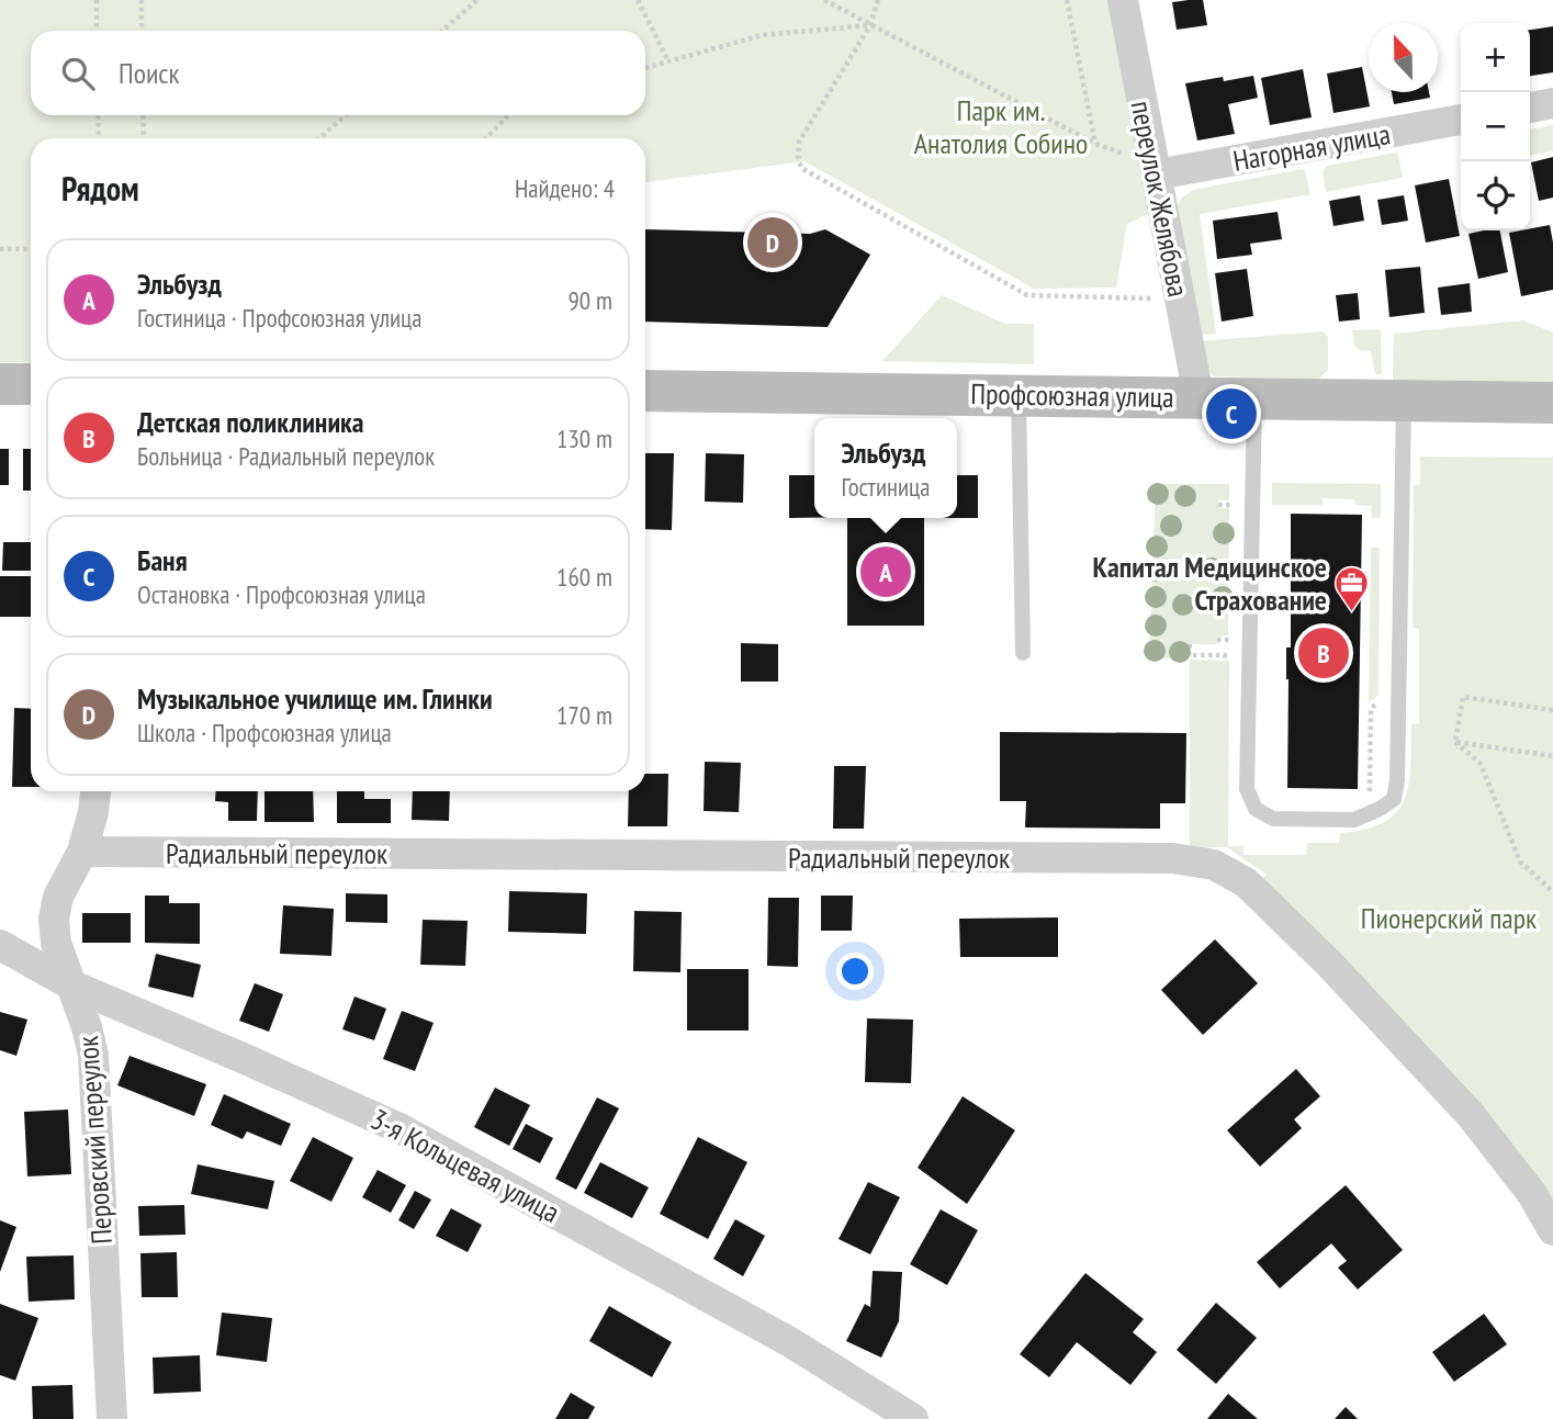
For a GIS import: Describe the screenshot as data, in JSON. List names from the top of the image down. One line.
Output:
{"streets":{"main road":["Профсоюзная улица"],"street":["Нагорная улица","переулок Желябова","Радиальный переулок","Перовский переулок","3-я Кольцевая улица"]},"crossings":[["Нагорная улица","переулок Желябова"],["переулок Желябова","Профсоюзная улица"],["Радиальный переулок","Перовский переулок"],["Перовский переулок","3-я Кольцевая улица"]],"parks":["Парк им. Анатолия Собино","Пионерский парк"],"places":{"office":["Капитал Медицинское Страхование"]},"north":"top","page":{"map_buttons":["+","−"],"search":"Поиск","heading":["Рядом","Найдено: 4"],"pins":["D","C","A","B"],"list":[{"mark":"A","name":"Эльбузд","note":"Гостиница · Профсоюзная улица","value":"90 m"},{"mark":"B","name":"Детская поликлиника","note":"Больница · Радиальный переулок","value":"130 m"},{"mark":"C","name":"Баня","note":"Остановка · Профсоюзная улица","value":"160 m"},{"mark":"D","name":"Музыкальное училище им. Глинки","note":"Школа · Профсоюзная улица","value":"170 m"}],"popup":["Эльбузд","Гостиница"]}}
